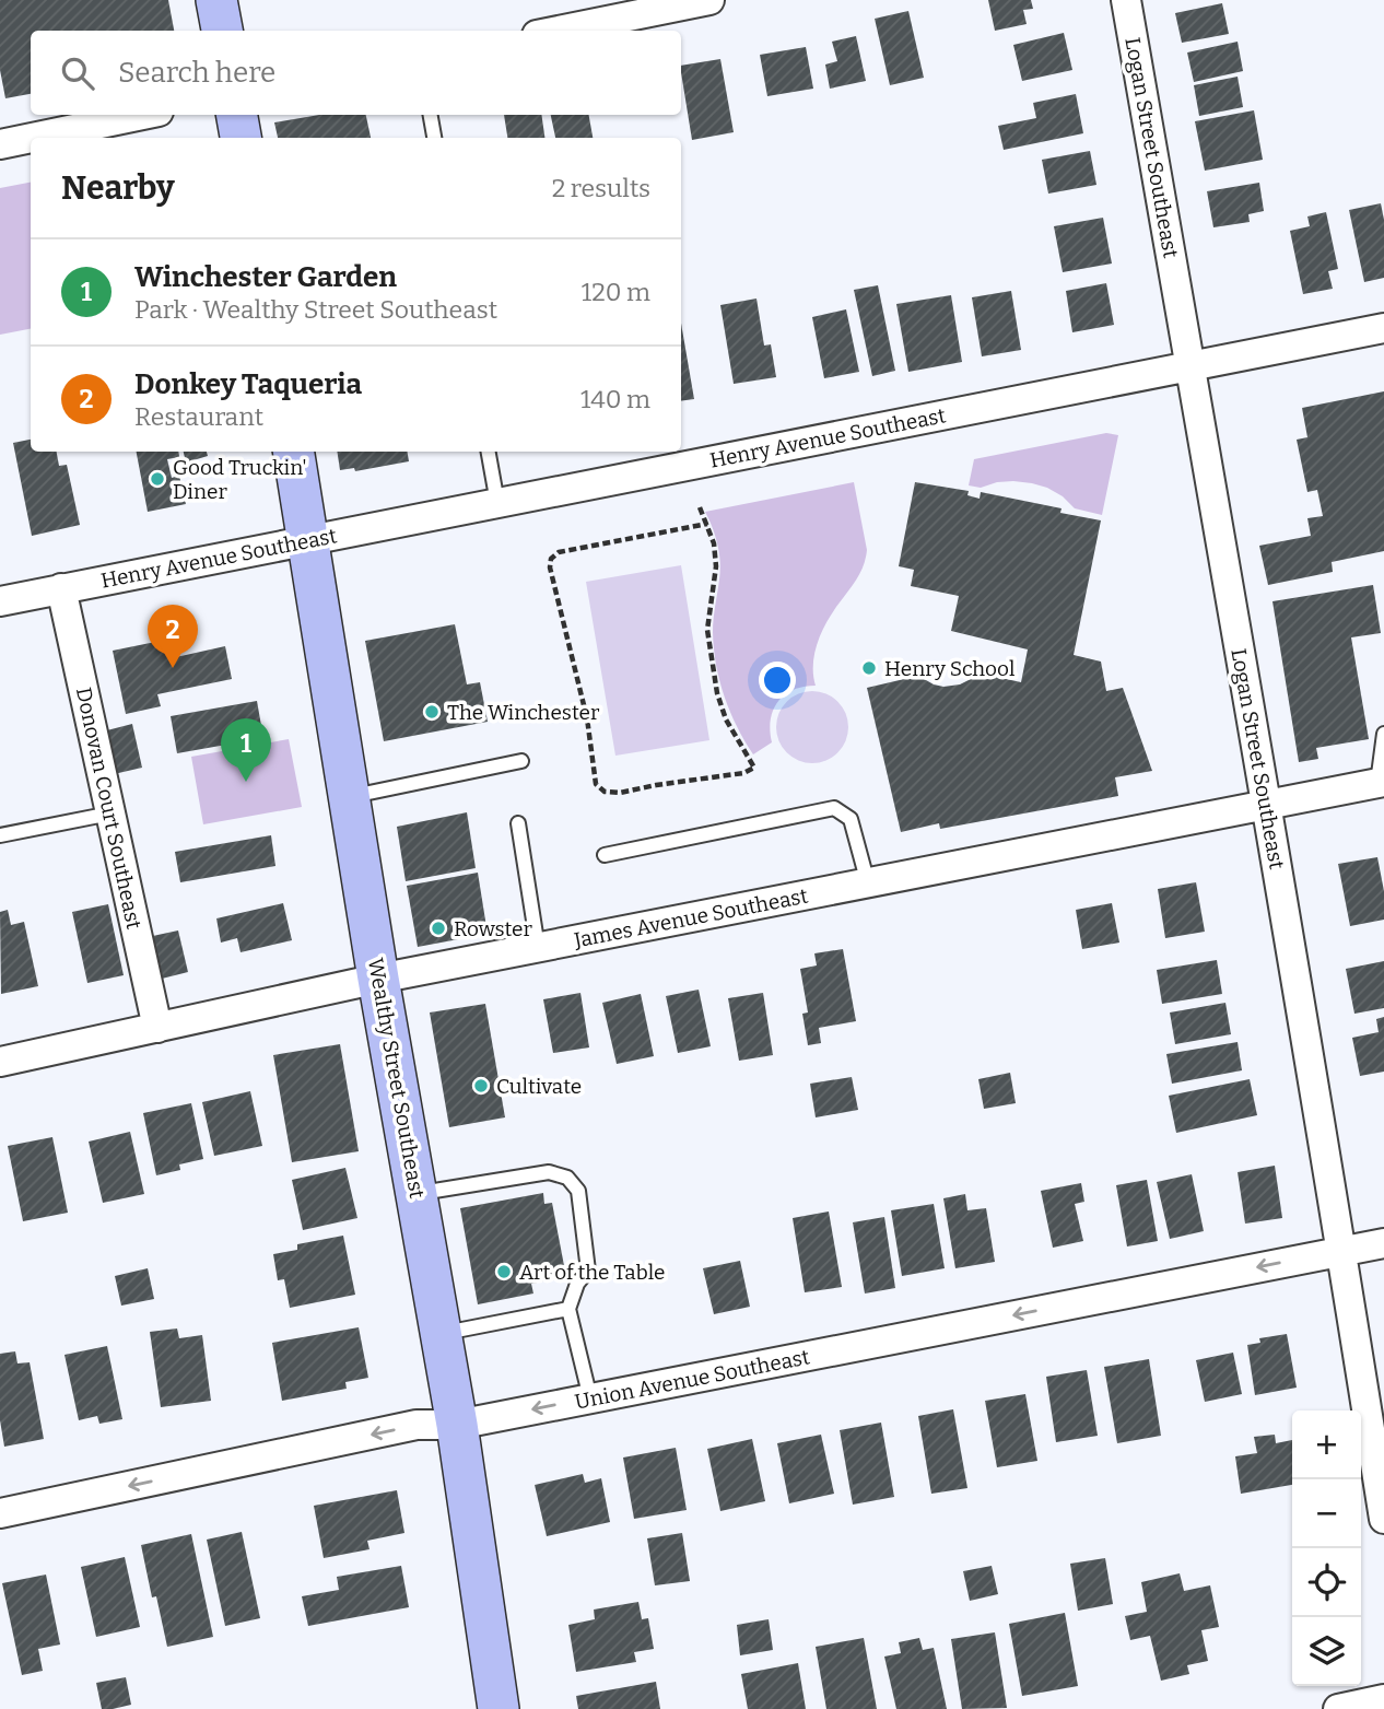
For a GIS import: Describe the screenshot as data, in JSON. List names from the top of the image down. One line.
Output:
{"streets":{"main road":["Wealthy Street Southeast"],"street":["Logan Street Southeast","Henry Avenue Southeast","Donovan Court Southeast","James Avenue Southeast","Union Avenue Southeast"]},"crossings":[["Logan Street Southeast","Henry Avenue Southeast"],["Logan Street Southeast","James Avenue Southeast"],["Logan Street Southeast","Union Avenue Southeast"],["Henry Avenue Southeast","Donovan Court Southeast"],["Henry Avenue Southeast","Wealthy Street Southeast"],["Donovan Court Southeast","James Avenue Southeast"],["James Avenue Southeast","Wealthy Street Southeast"],["Wealthy Street Southeast","Union Avenue Southeast"]],"one_way":["Union Avenue Southeast"],"places":["Good Truckin' Diner","Henry School","The Winchester","Rowster","Cultivate","Art of the Table"],"page":{"search":"Search here","heading":["Nearby","2 results"],"list":[{"mark":"1","name":"Winchester Garden","note":"Park · Wealthy Street Southeast","value":"120 m"},{"mark":"2","name":"Donkey Taqueria","note":"Restaurant","value":"140 m"}],"pins":["2","1"],"map_buttons":["+","−"]}}
